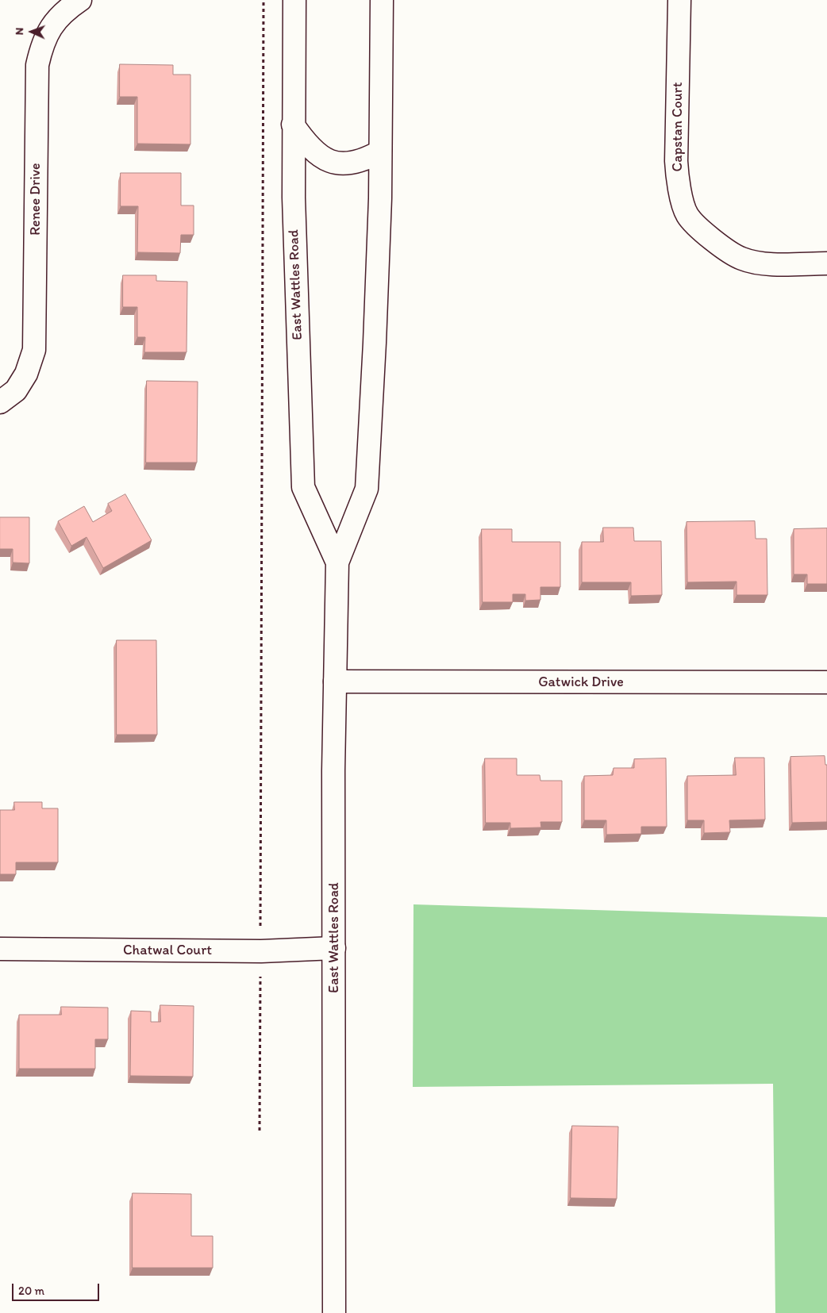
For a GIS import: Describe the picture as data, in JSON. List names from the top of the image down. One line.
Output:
{"streets":{"main road":["Capstan Court","Renee Drive","East Wattles Road","Gatwick Drive","Chatwal Court"]},"crossings":[["East Wattles Road","Gatwick Drive"],["East Wattles Road","Chatwal Court"]],"scale_bar":"20 m","north":"left"}
